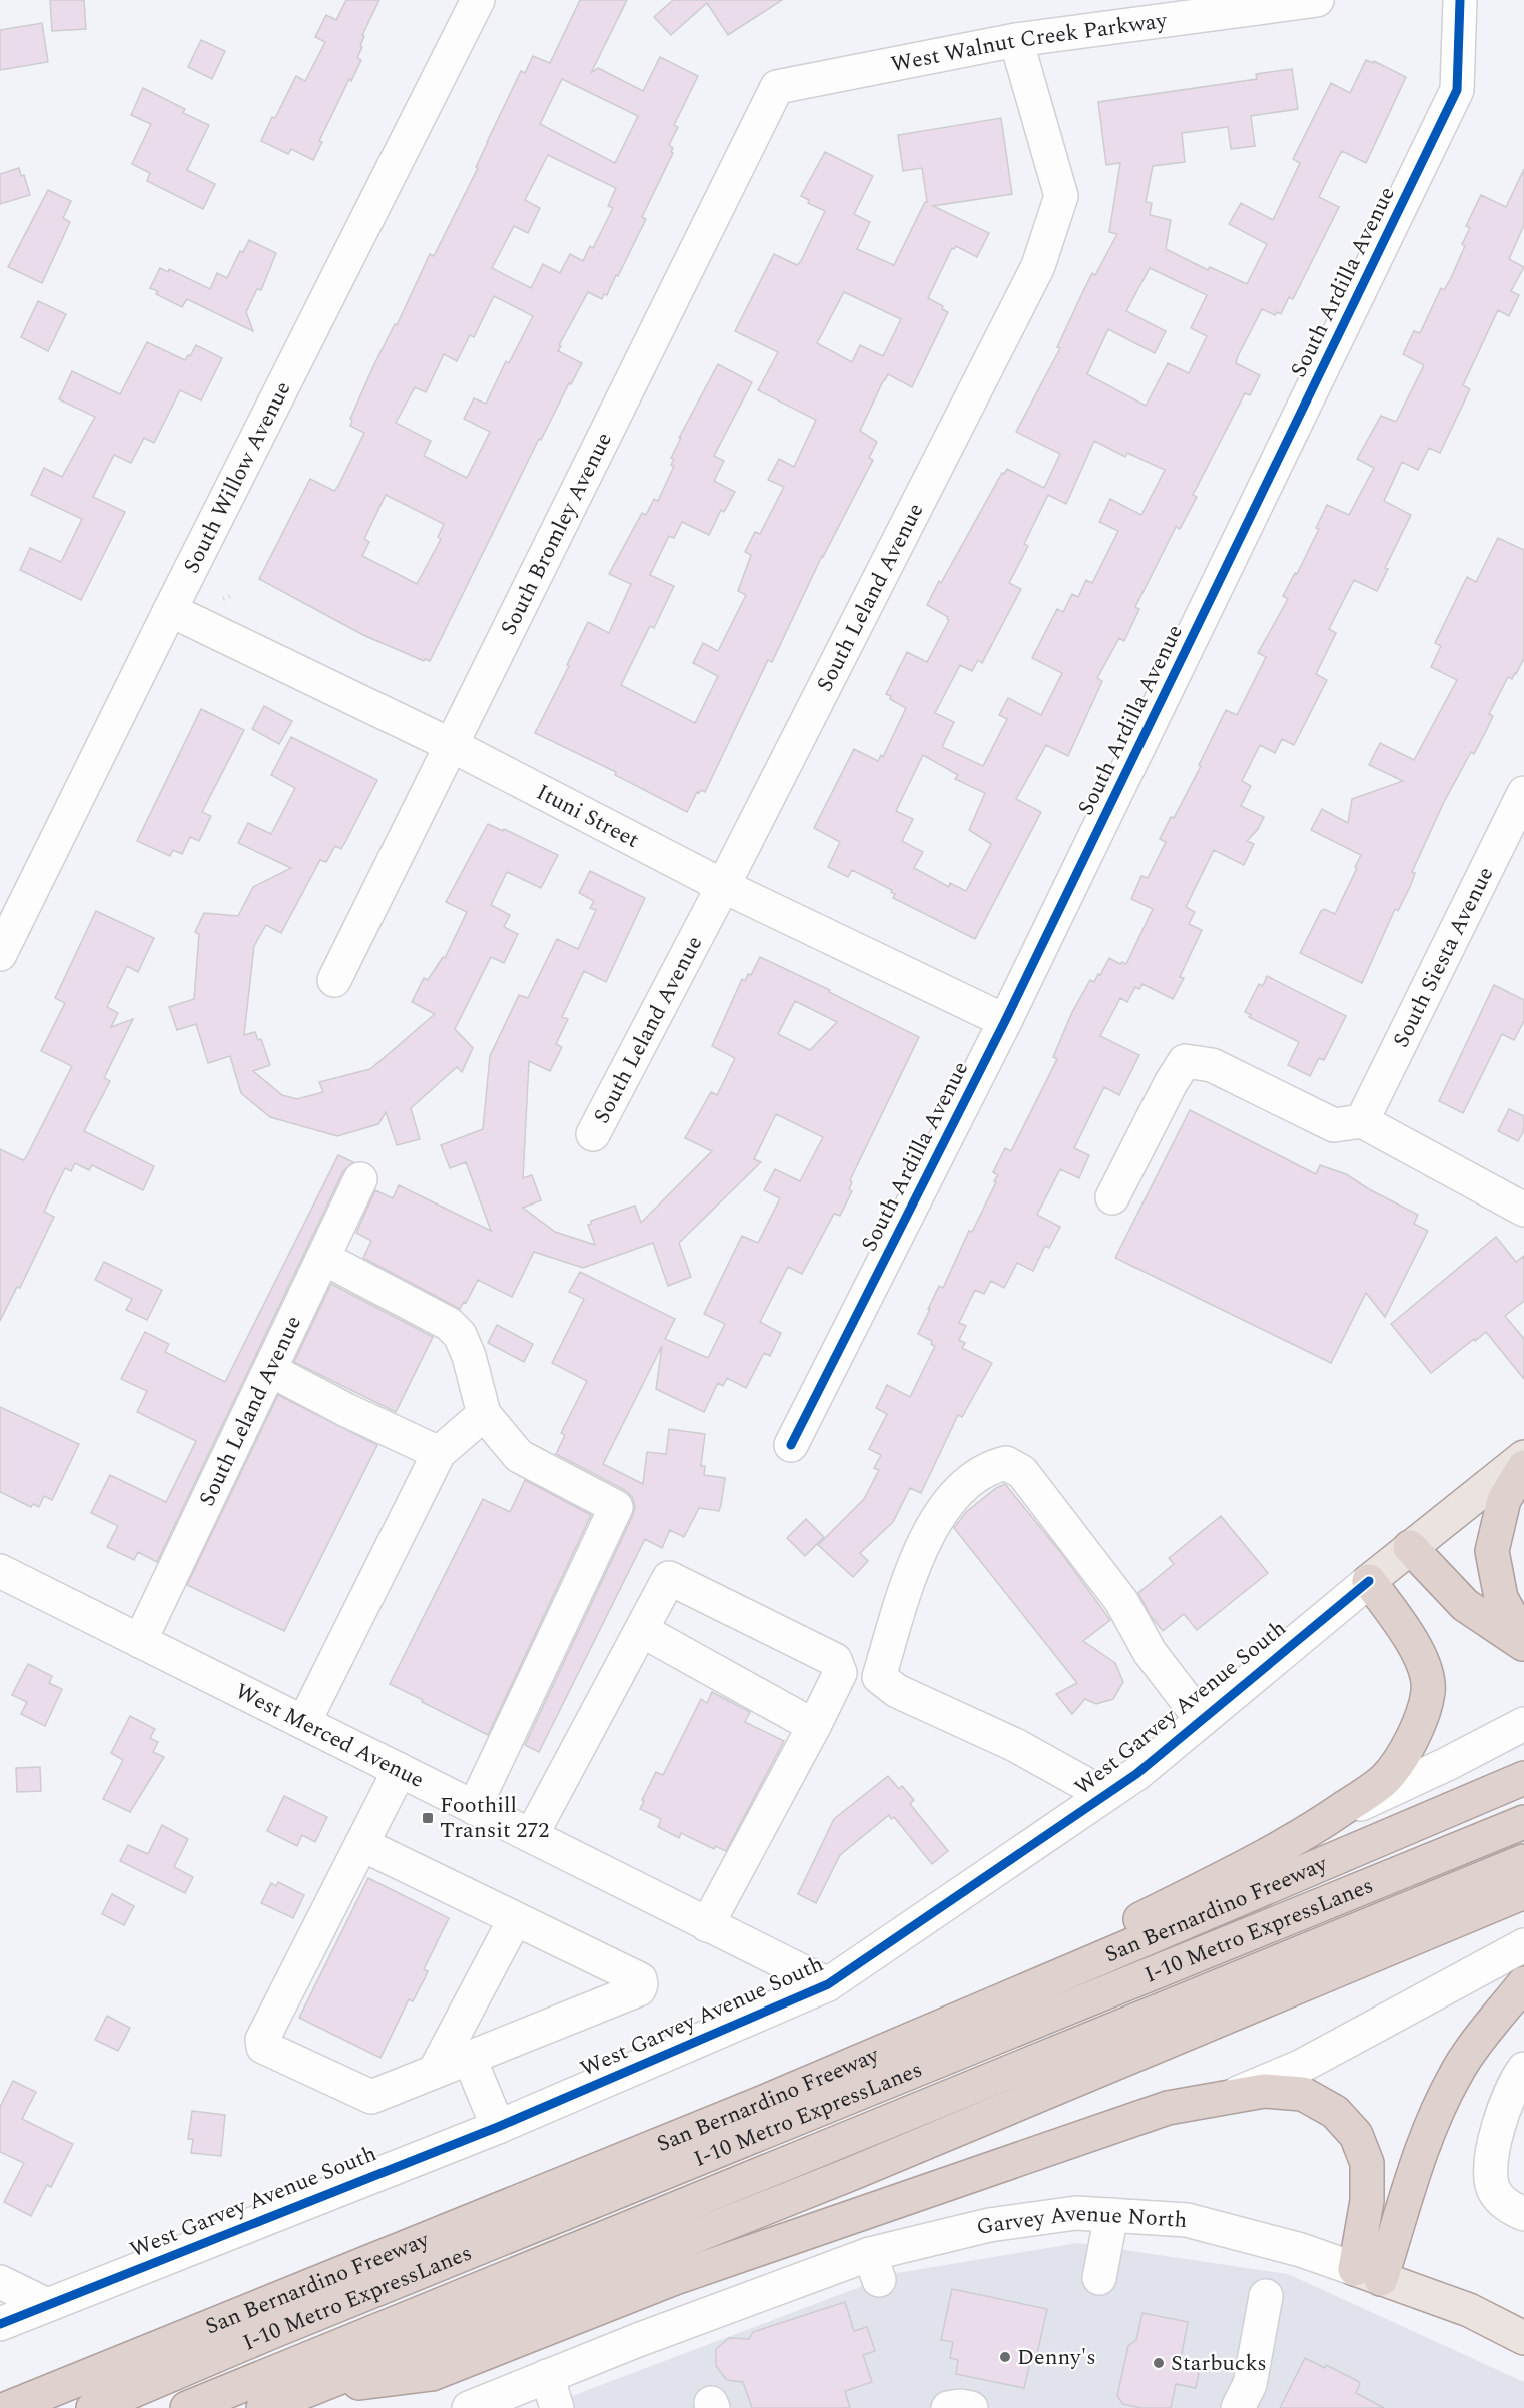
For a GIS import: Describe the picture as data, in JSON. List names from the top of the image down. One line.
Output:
{"streets":{"highway":["San Bernardino Freeway","I-10 Metro ExpressLanes"],"main road":["West Garvey Avenue South","Garvey Avenue North"],"street":["West Walnut Creek Parkway","South Ardilla Avenue","South Willow Avenue","South Bromley Avenue","South Leland Avenue","Ituni Street","South Siesta Avenue","West Merced Avenue"]},"crossings":[["West Walnut Creek Parkway","South Bromley Avenue"],["West Walnut Creek Parkway","South Leland Avenue"],["South Ardilla Avenue","Ituni Street"],["South Willow Avenue","Ituni Street"],["South Bromley Avenue","Ituni Street"],["South Leland Avenue","Ituni Street"],["South Leland Avenue","West Merced Avenue"],["West Garvey Avenue South","West Merced Avenue"]],"places":{"transit":["Foothill Transit 272"],"other":["Denny's","Starbucks"]}}
